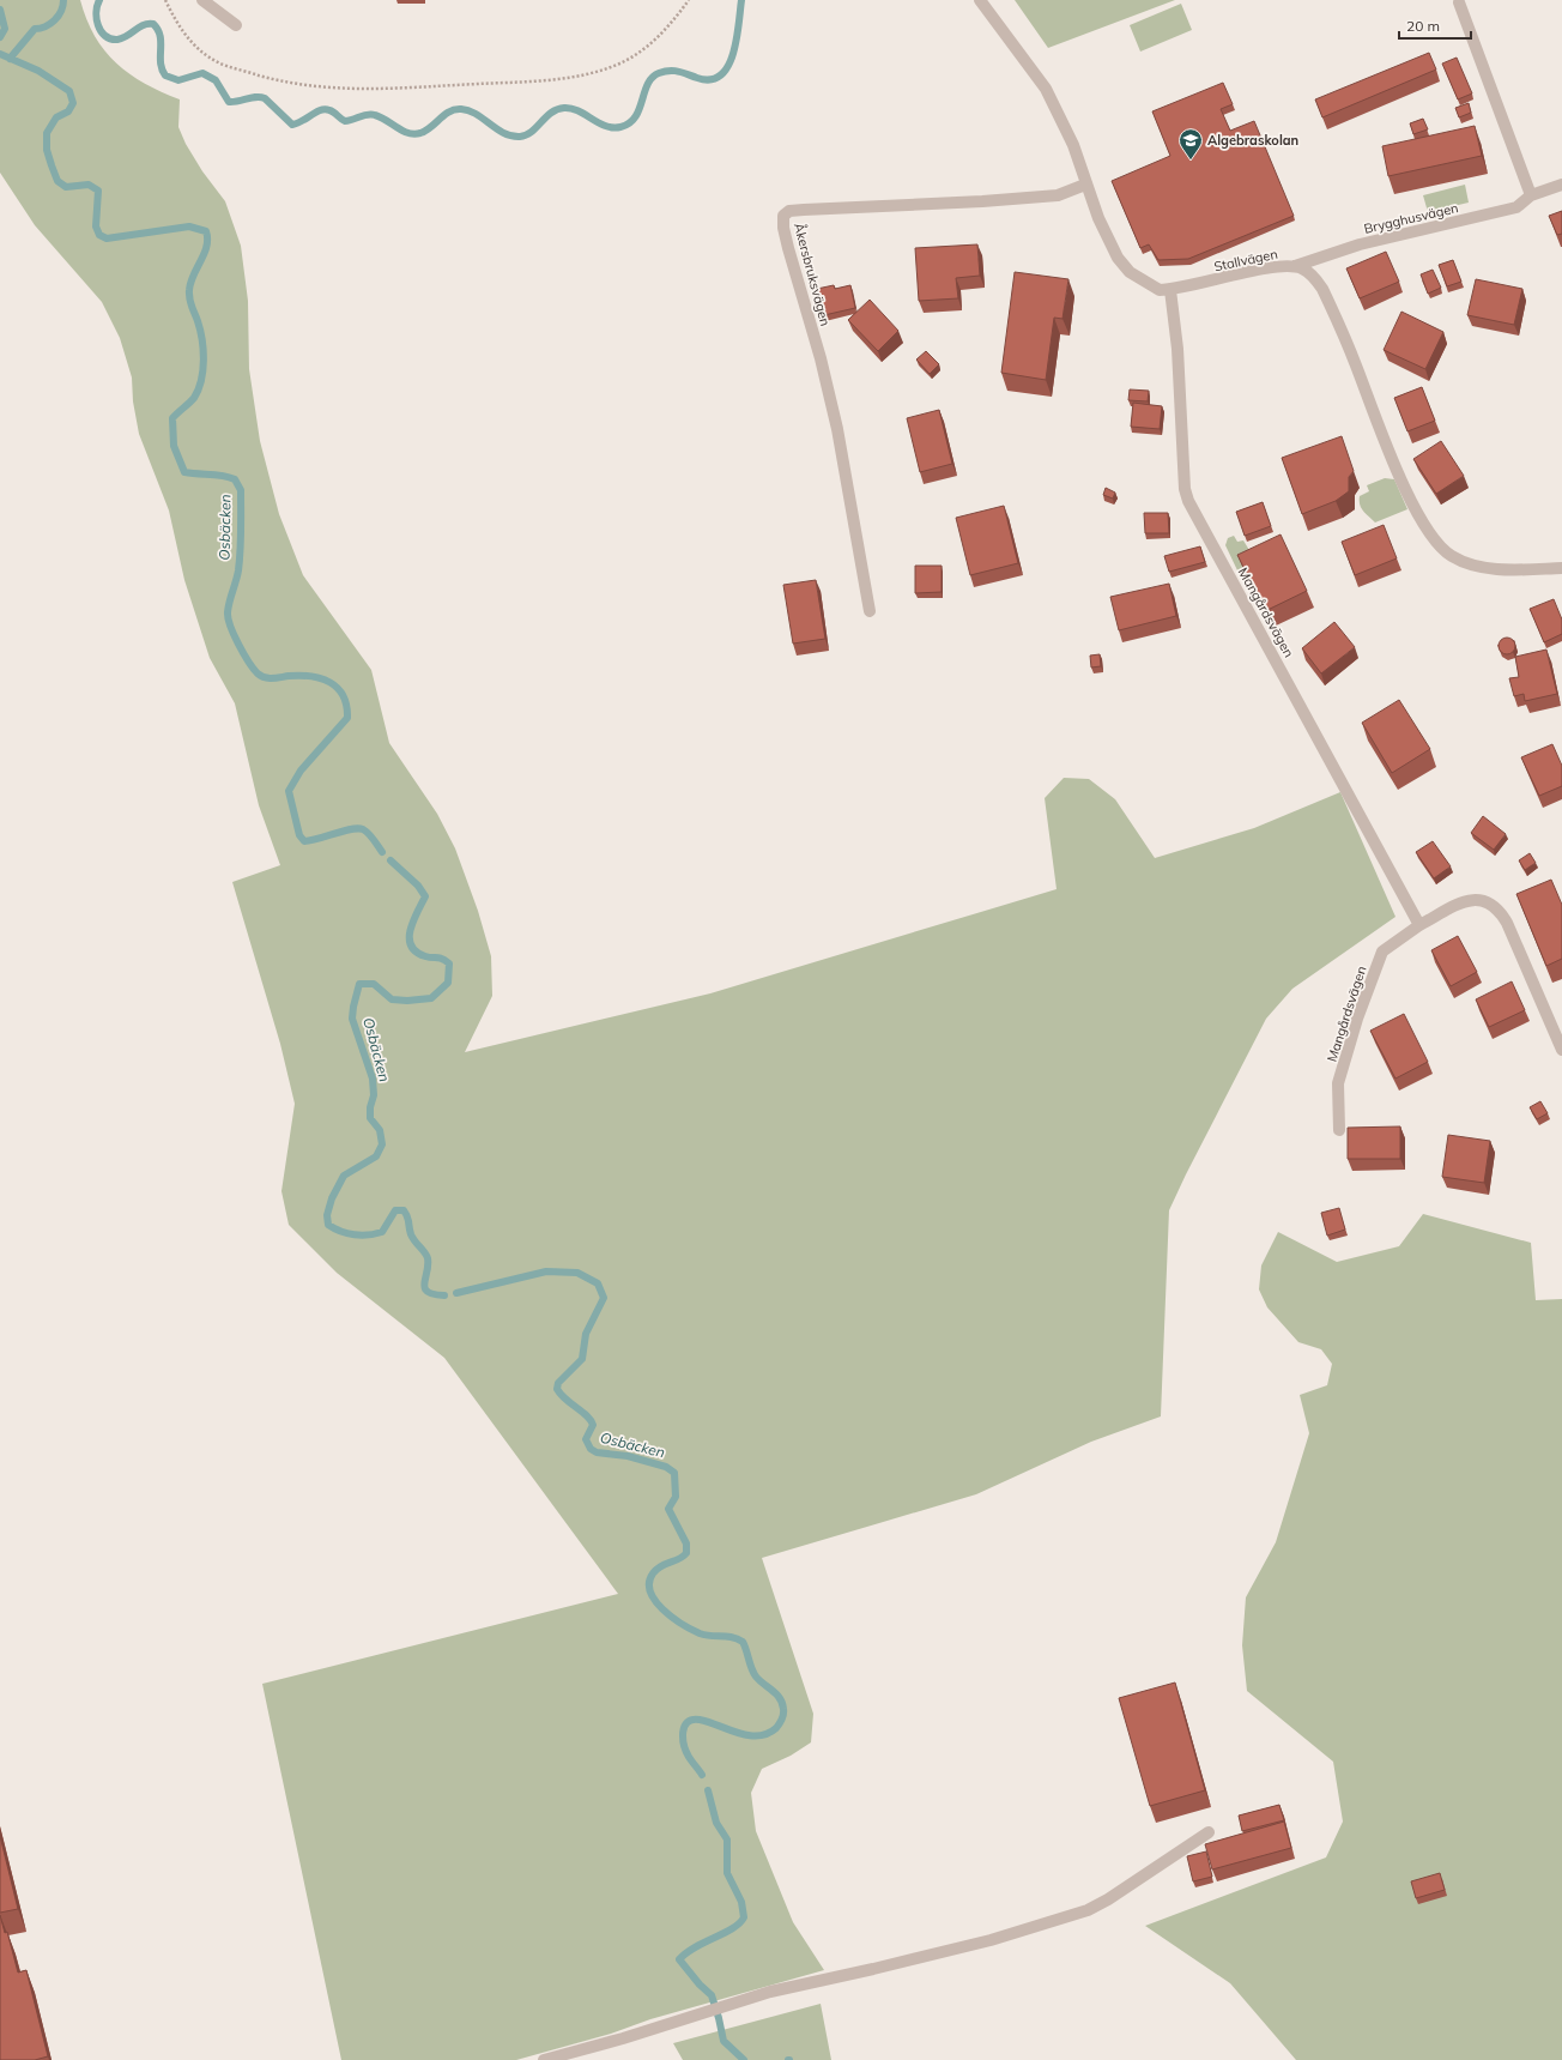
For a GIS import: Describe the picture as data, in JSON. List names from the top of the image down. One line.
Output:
{"streets":{"street":["Brygghusvägen","Stallvägen","Åkersbruksvägen","Mangårdsvägen"]},"crossings":[["Brygghusvägen","Stallvägen"],["Stallvägen","Åkersbruksvägen"],["Stallvägen","Mangårdsvägen"]],"water":["Osbäcken"],"places":{"school or university":["Algebraskolan"]},"scale_bar":"20 m"}
